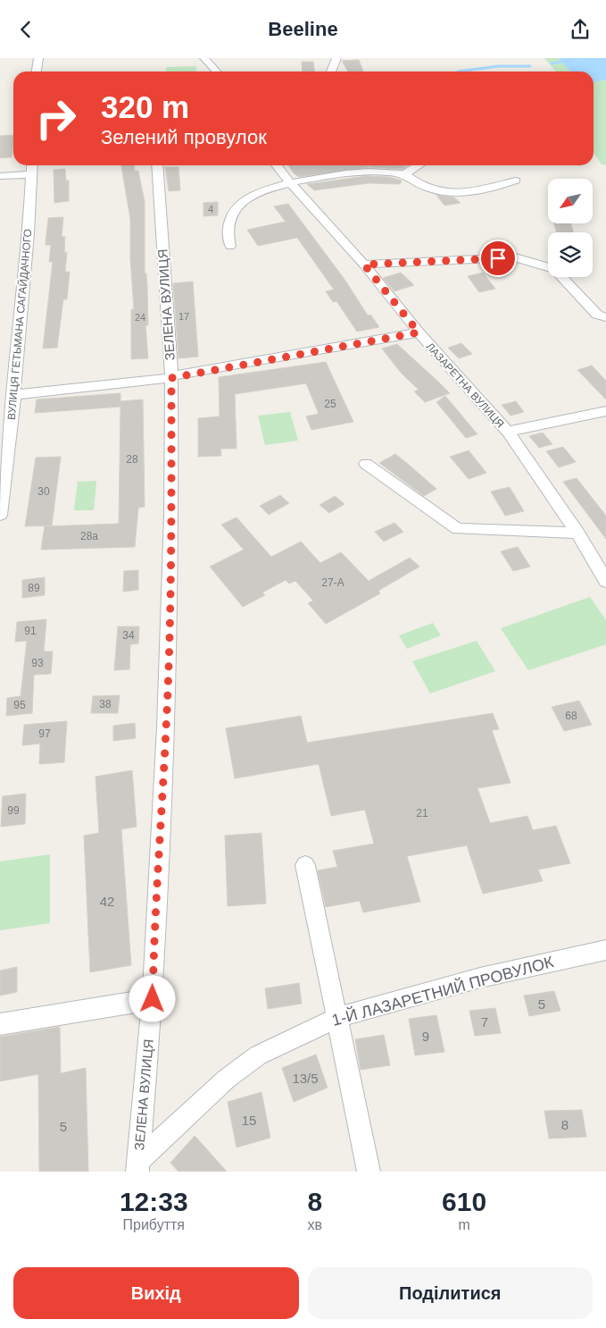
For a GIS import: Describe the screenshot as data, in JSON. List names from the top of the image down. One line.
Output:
{"streets":{"street":["ЗЕЛЕНА ВУЛИЦЯ","ВУЛИЦЯ ГЕТЬМАНА САГАЙДАЧНОГО","ЛАЗАРЕТНА ВУЛИЦЯ","1-Й ЛАЗАРЕТНИЙ ПРОВУЛОК"]},"crossings":[["ЗЕЛЕНА ВУЛИЦЯ","1-Й ЛАЗАРЕТНИЙ ПРОВУЛОК"]],"house_numbers":["4","17","24","25","28","30","28а","27-А","89","91","34","93","38","95","68","97","99","21","42","5","7","9","13/5","15","8","5"],"north":"bottom left","page":{"header":"Beeline","turn":["320 m","Зелений провулок"],"eta":["12:33","Прибуття","8","хв","610","m"],"buttons":["Вихід","Поділитися"]}}
